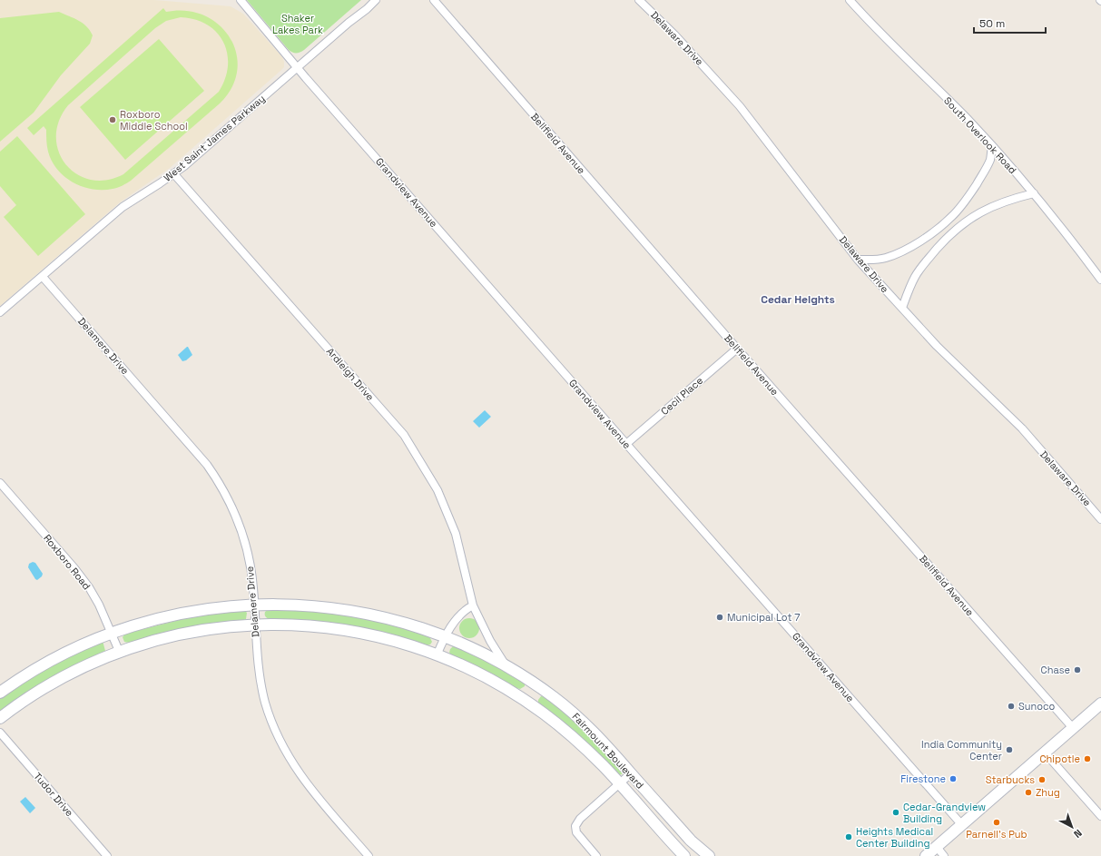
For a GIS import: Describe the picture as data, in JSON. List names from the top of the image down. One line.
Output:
{"streets":{"main road":["Fairmount Boulevard"],"street":["Delaware Drive","South Overlook Road","West Saint James Parkway","Bellfield Avenue","Grandview Avenue","Delamere Drive","Ardleigh Drive","Cecil Place","Roxboro Road","Tudor Drive"]},"crossings":[["West Saint James Parkway","Grandview Avenue"],["West Saint James Parkway","Delamere Drive"],["West Saint James Parkway","Ardleigh Drive"],["Bellfield Avenue","Cecil Place"],["Grandview Avenue","Cecil Place"],["Delamere Drive","Fairmount Boulevard"],["Ardleigh Drive","Fairmount Boulevard"],["Roxboro Road","Fairmount Boulevard"]],"districts":["Cedar Heights"],"parks":["Shaker Lakes Park"],"places":["Roxboro Middle School","Municipal Lot 7","Chase","Sunoco","India Community Center","Chipotle","Firestone","Starbucks","Zhug","Cedar-Grandview Building","Parnell's Pub","Heights Medical Center Building"],"scale_bar":"50 m","north":"bottom right"}
